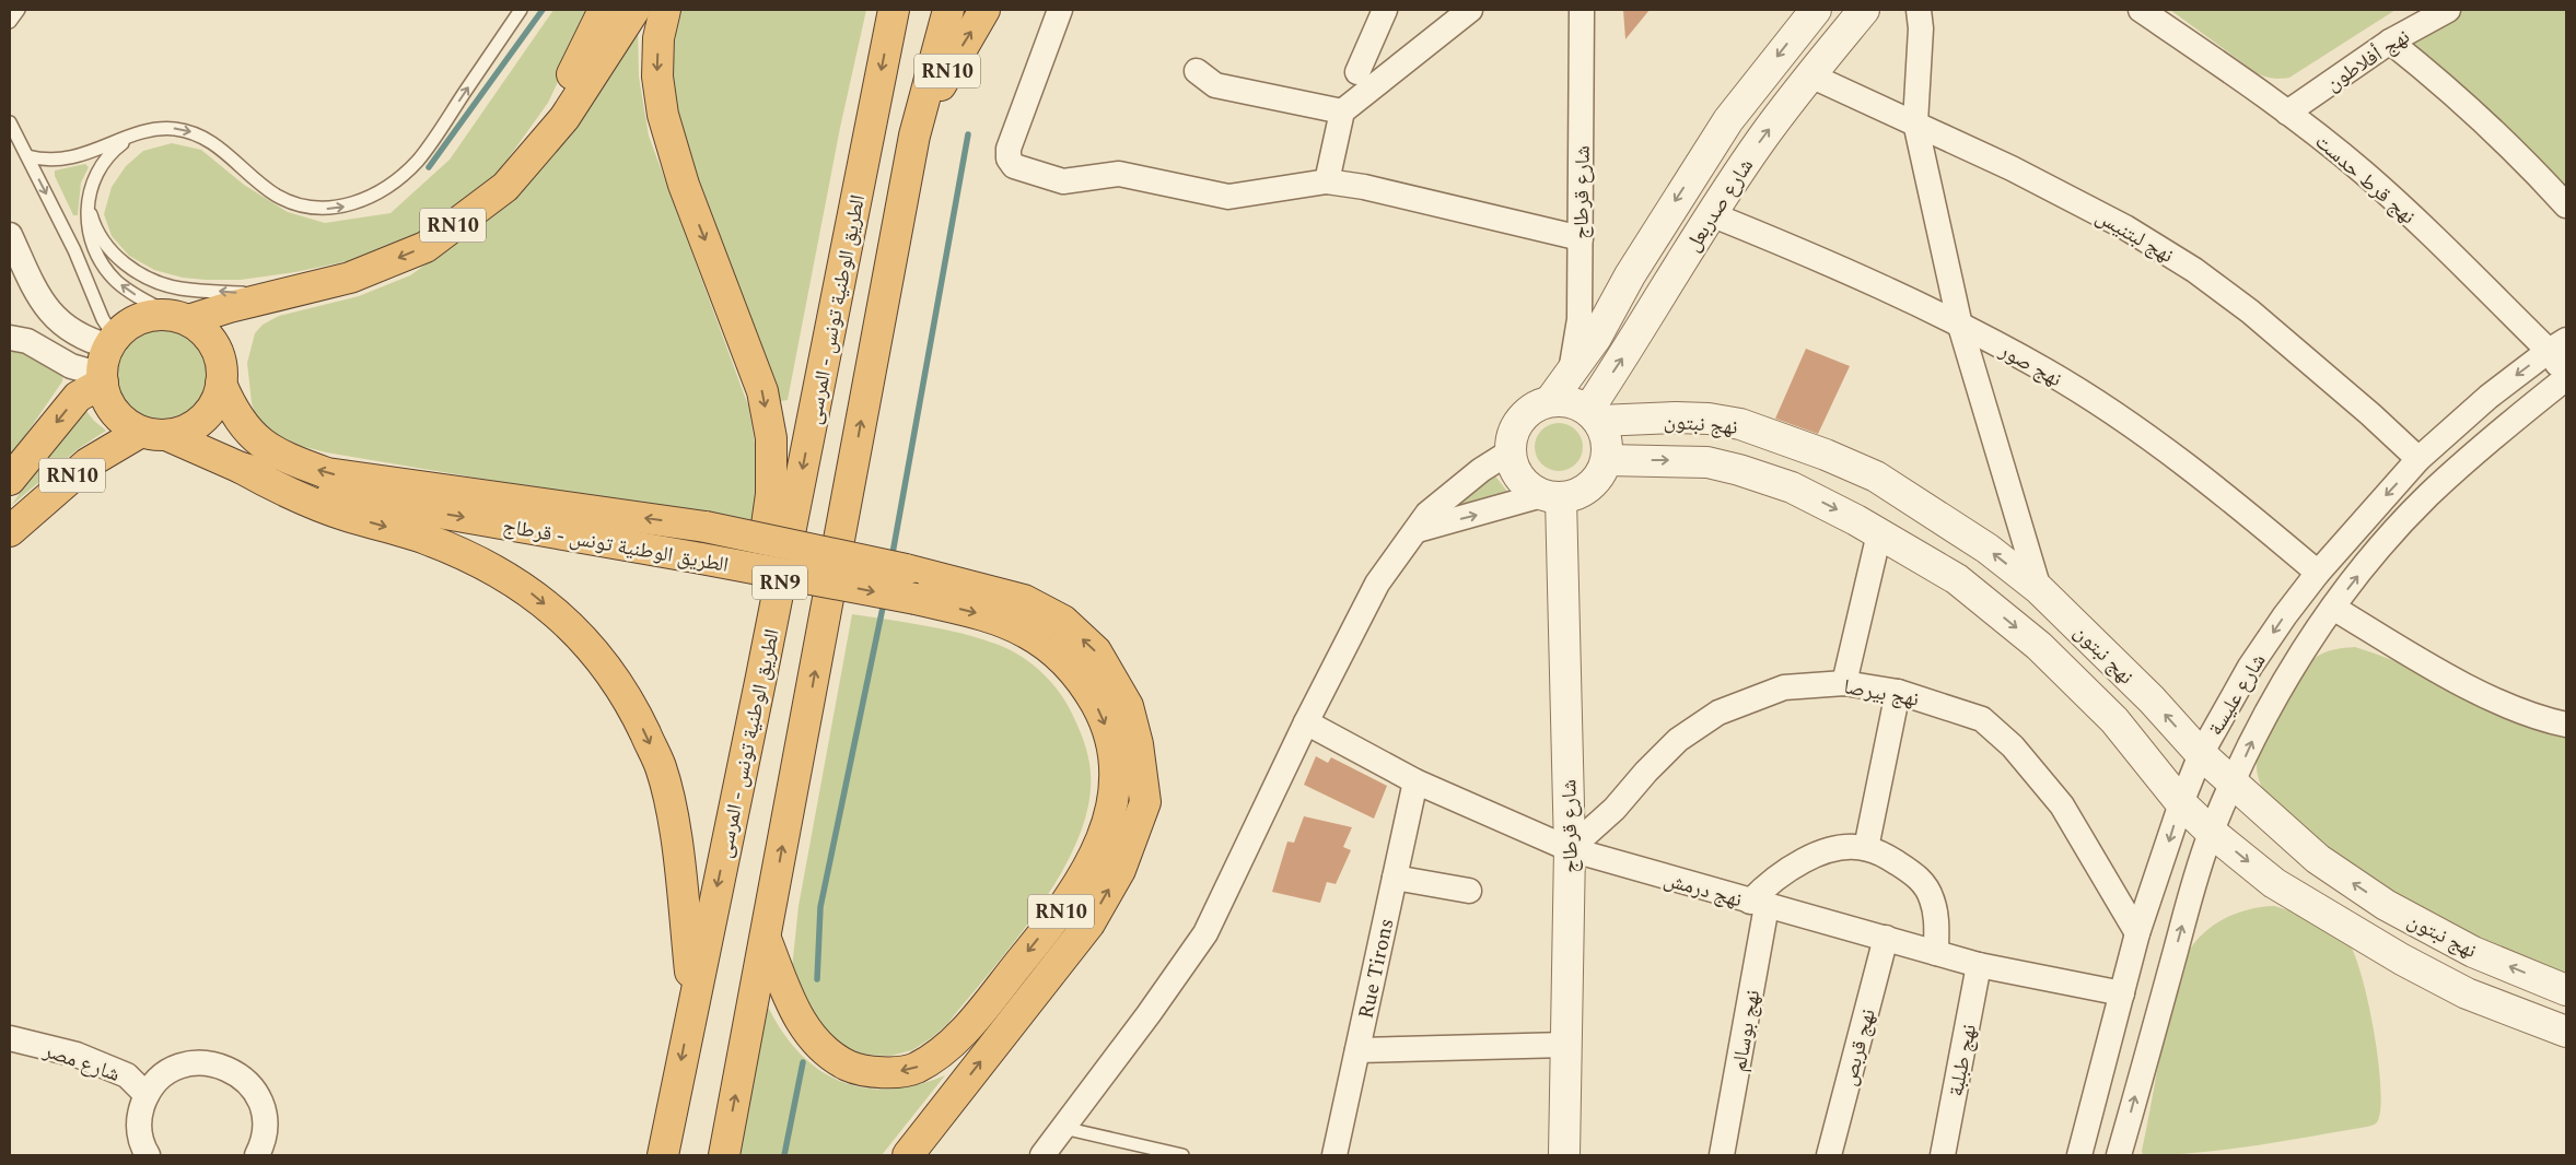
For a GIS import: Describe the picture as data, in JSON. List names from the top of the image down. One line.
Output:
{"streets":{"highway":["RN10","الطريق الوطنية تونس - المرسى","الطريق الوطنية تونس - قرطاج","RN9"],"street":["نهج أفلاطون","نهج قرط حدست","شارع قرطاج","شارع صدربعل","نهج لبتنيس","نهج صور","نهج نبتون","نهج بيرصا","شارع عليسة","نهج درمش","Rue Tirons","نهج بوسالم","نهج قربص","نهج طبلبة","شارع مصر"]},"crossings":[["نهج أفلاطون","نهج قرط حدست"],["RN10","الطريق الوطنية تونس - قرطاج"],["RN10","RN9"],["نهج قرط حدست","شارع عليسة"],["شارع قرطاج","شارع صدربعل"],["شارع قرطاج","نهج نبتون"],["شارع قرطاج","نهج بيرصا"],["شارع قرطاج","نهج درمش"],["شارع صدربعل","نهج لبتنيس"],["شارع صدربعل","نهج صور"],["شارع صدربعل","نهج نبتون"],["نهج لبتنيس","شارع عليسة"],["نهج صور","شارع عليسة"],["نهج نبتون","شارع عليسة"],["الطريق الوطنية تونس - قرطاج","RN9"],["نهج بيرصا","شارع عليسة"],["نهج بيرصا","نهج درمش"],["شارع عليسة","نهج درمش"],["نهج درمش","Rue Tirons"],["نهج درمش","نهج بوسالم"],["نهج درمش","نهج قربص"],["نهج درمش","نهج طبلبة"]]}
